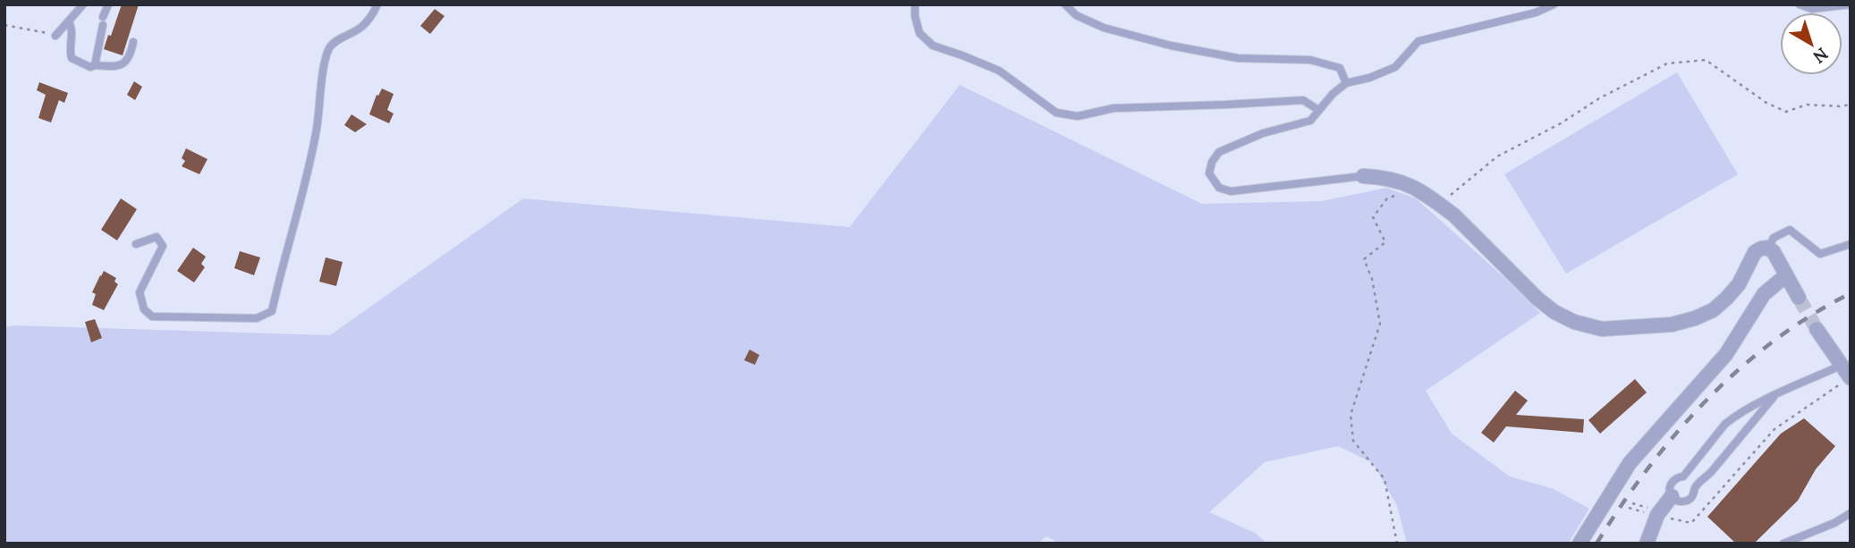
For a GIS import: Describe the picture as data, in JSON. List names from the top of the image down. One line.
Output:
{"north":"bottom right"}
